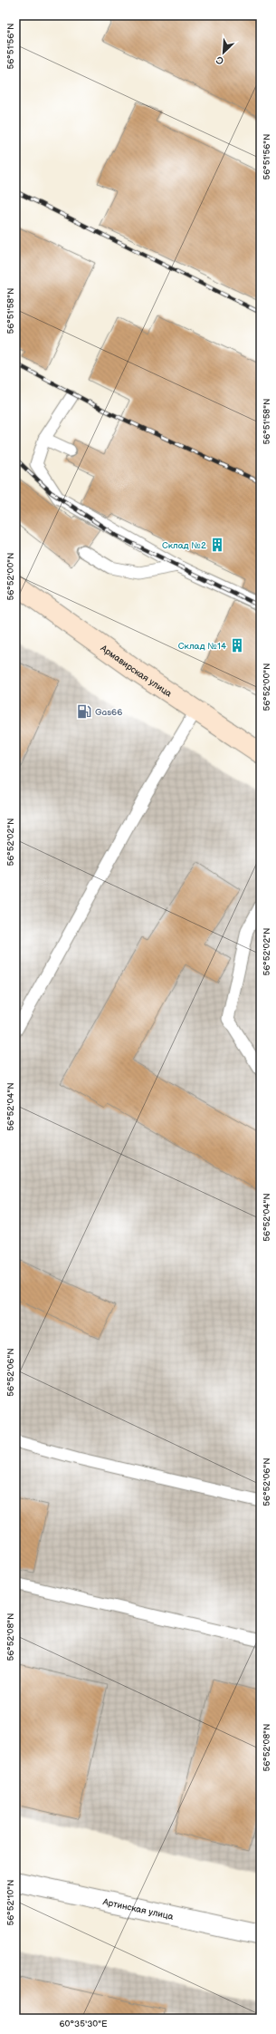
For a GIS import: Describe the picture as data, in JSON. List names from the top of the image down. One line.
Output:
{"streets":{"main road":["Армавирская улица"],"street":["Артинская улица"]},"places":{"building":["Склад №2","Склад №14"],"fuel station":["Gas66"]},"north":"bottom left","coordinates":["56°51'56\"N","56°51'58\"N","56°52'00\"N","56°52'02\"N","56°52'04\"N","56°52'06\"N","56°52'08\"N","56°52'10\"N","60°35'30\"E"]}
